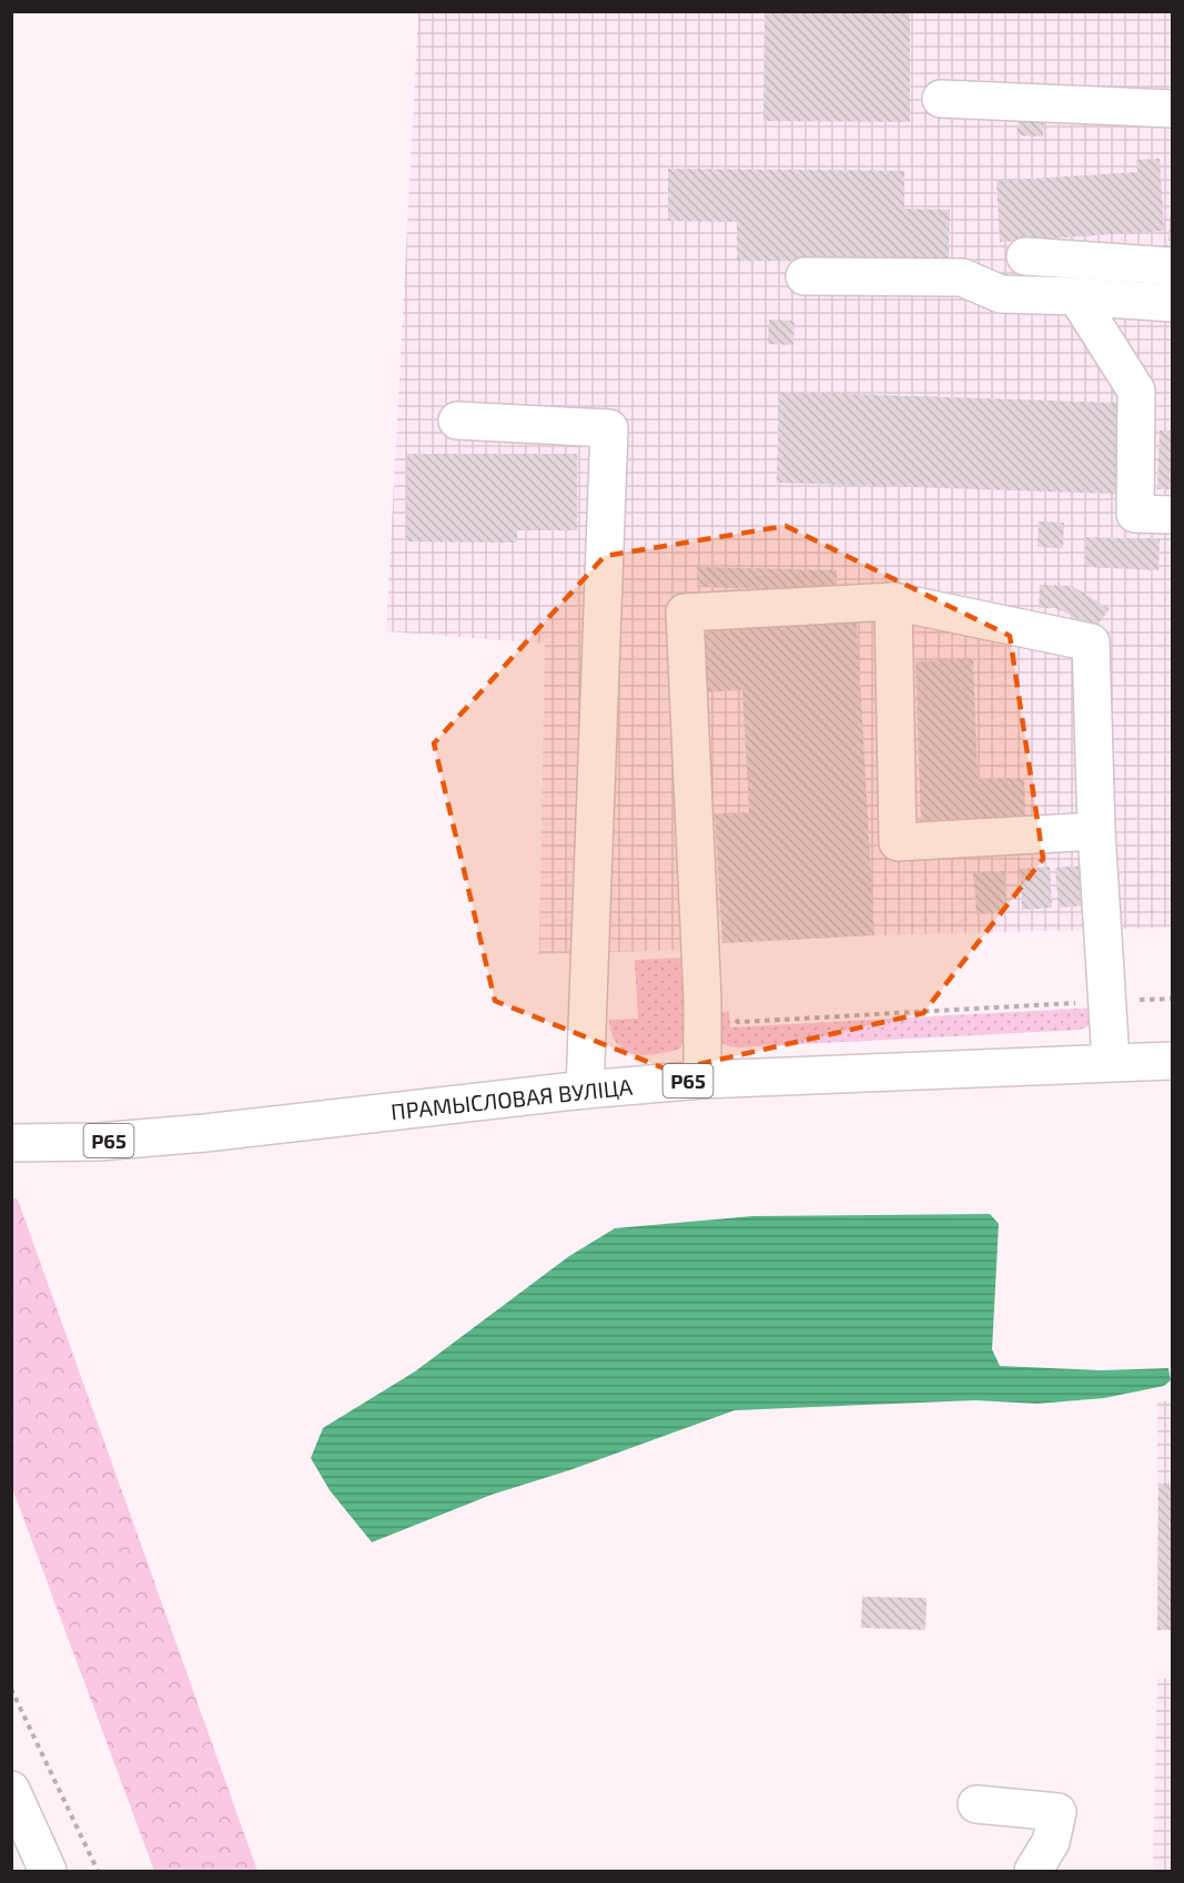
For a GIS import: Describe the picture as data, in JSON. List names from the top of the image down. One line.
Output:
{"streets":{"main road":["Р65","ПРАМЫСЛОВАЯ ВУЛІЦА"]}}
